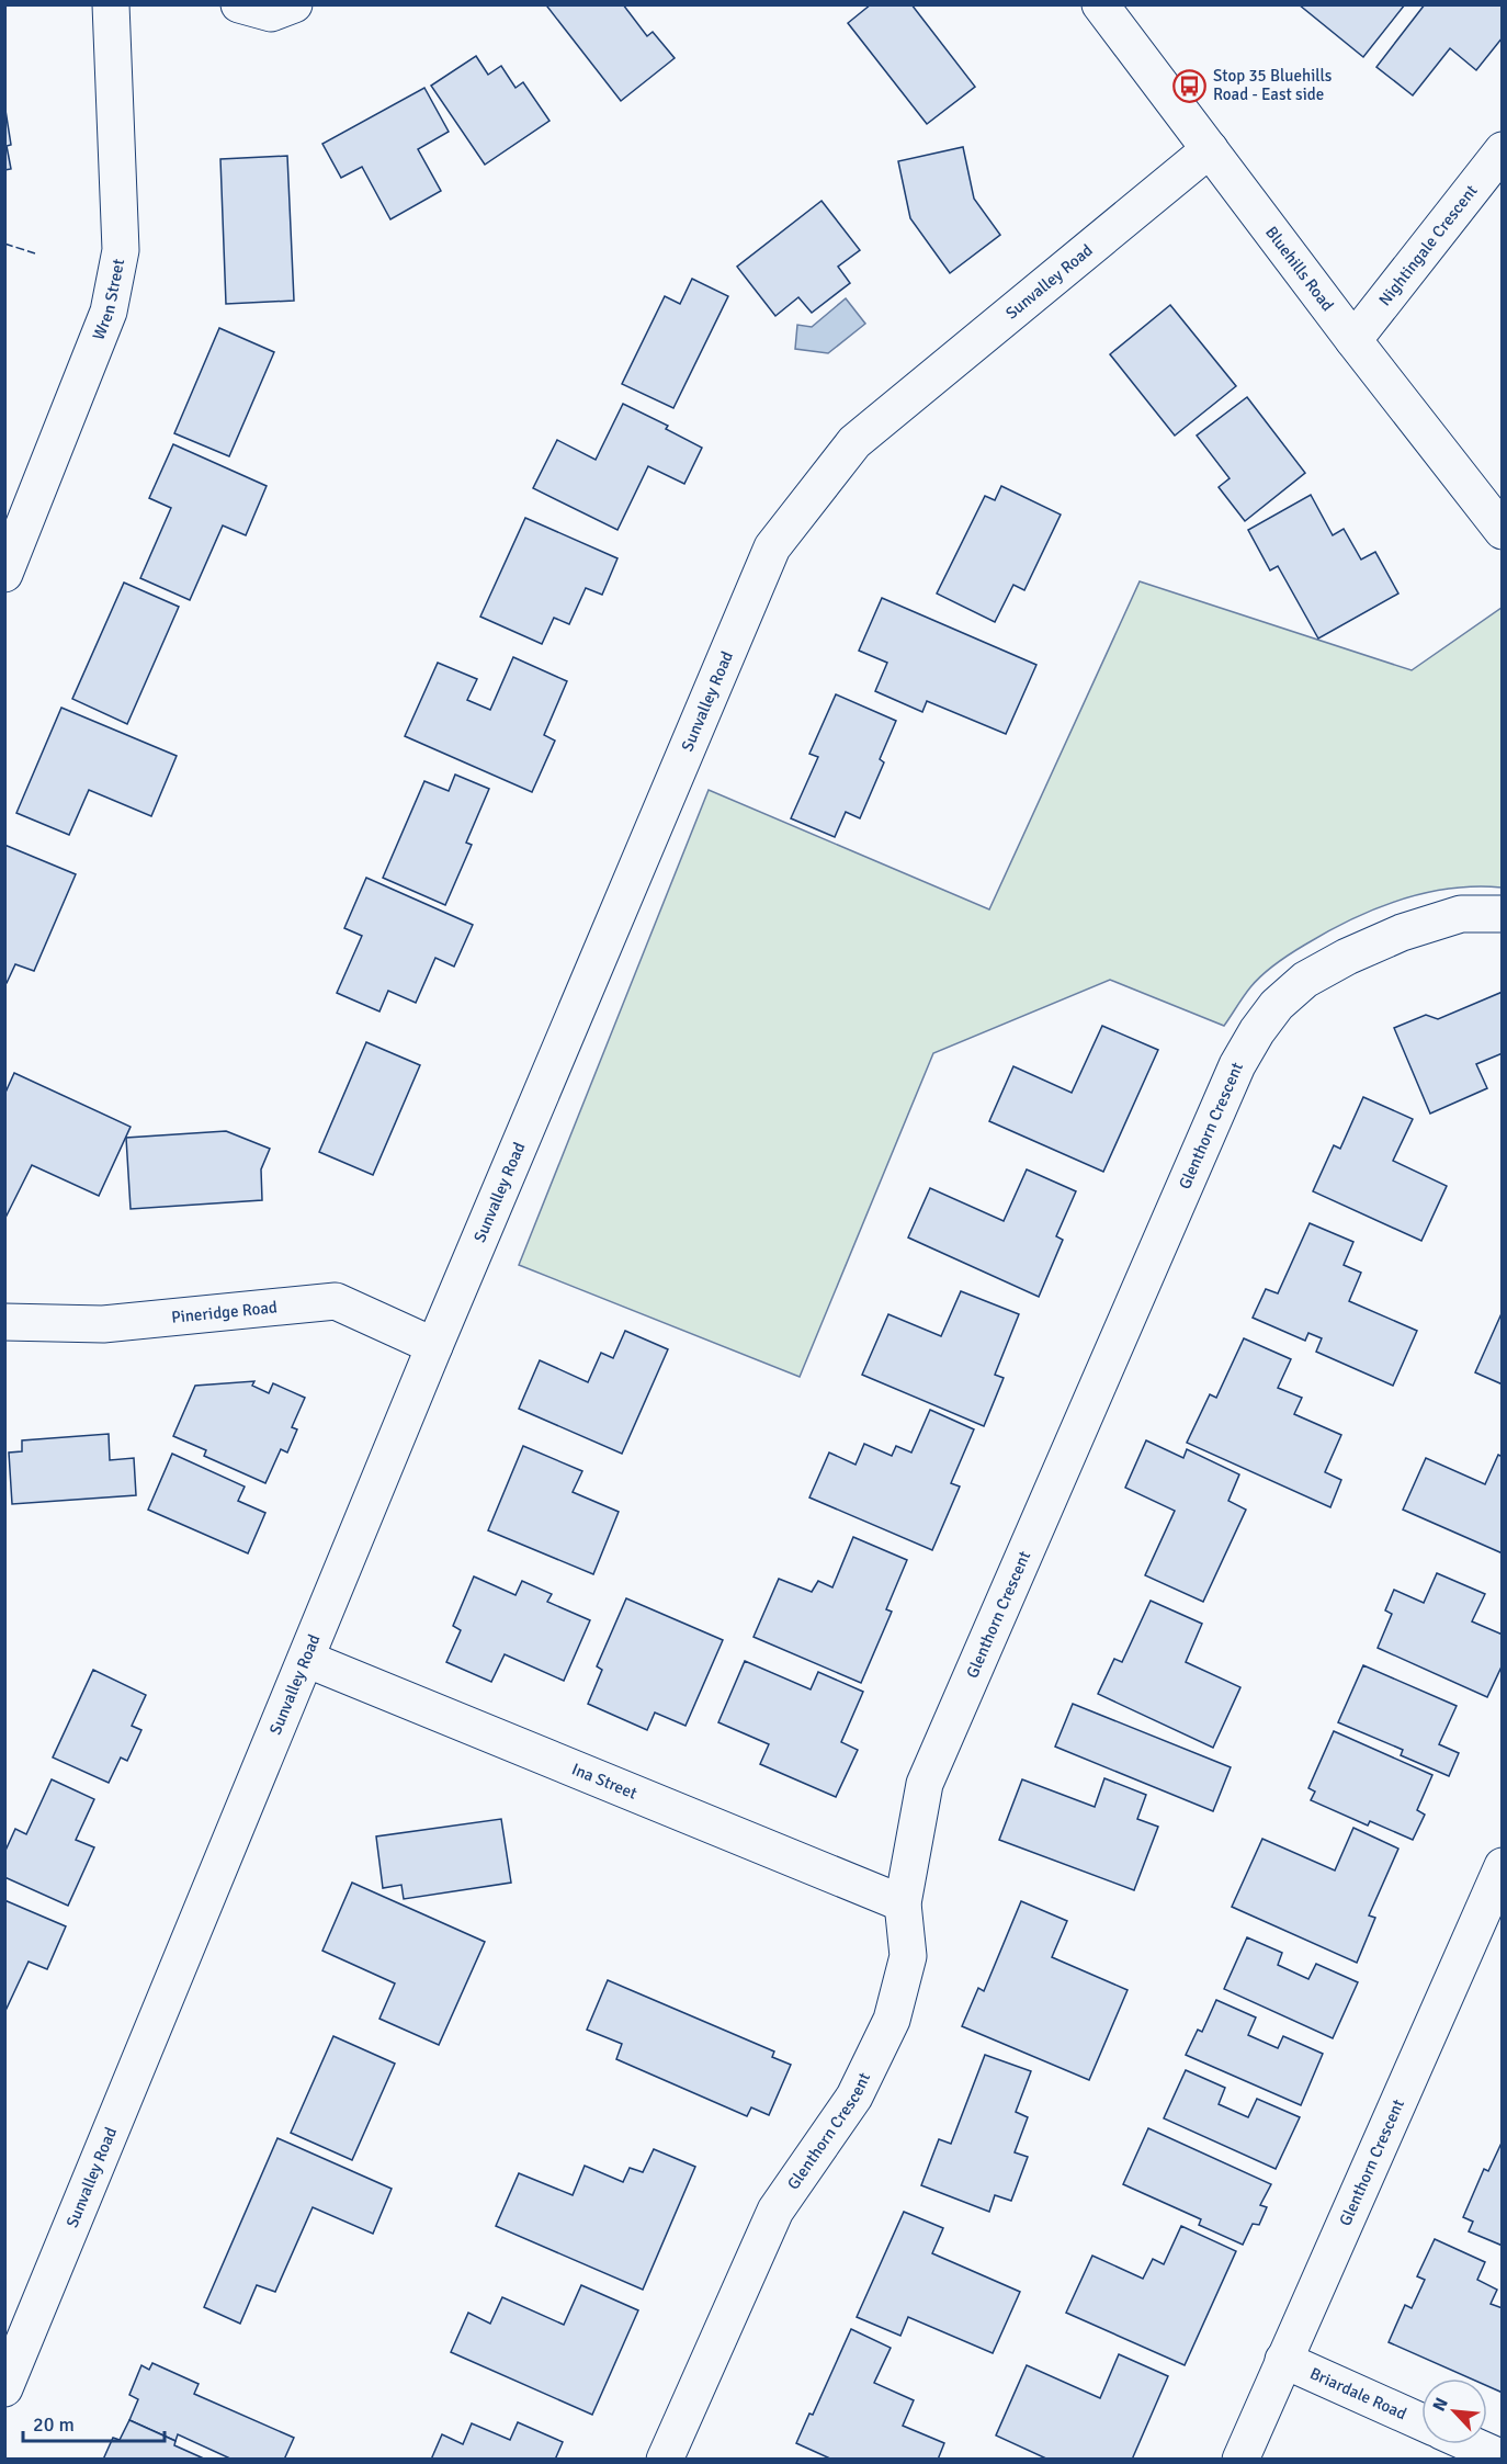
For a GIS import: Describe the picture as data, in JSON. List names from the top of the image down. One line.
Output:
{"streets":{"street":["Nightingale Crescent","Bluehills Road","Sunvalley Road","Wren Street","Glenthorn Crescent","Pineridge Road","Ina Street","Briardale Road"]},"crossings":[["Nightingale Crescent","Bluehills Road"],["Bluehills Road","Sunvalley Road"],["Sunvalley Road","Pineridge Road"],["Sunvalley Road","Ina Street"],["Glenthorn Crescent","Ina Street"],["Glenthorn Crescent","Briardale Road"]],"places":{"bus stop":["Stop 35 Bluehills Road - East side"]},"scale_bar":"20 m","north":"top left"}
